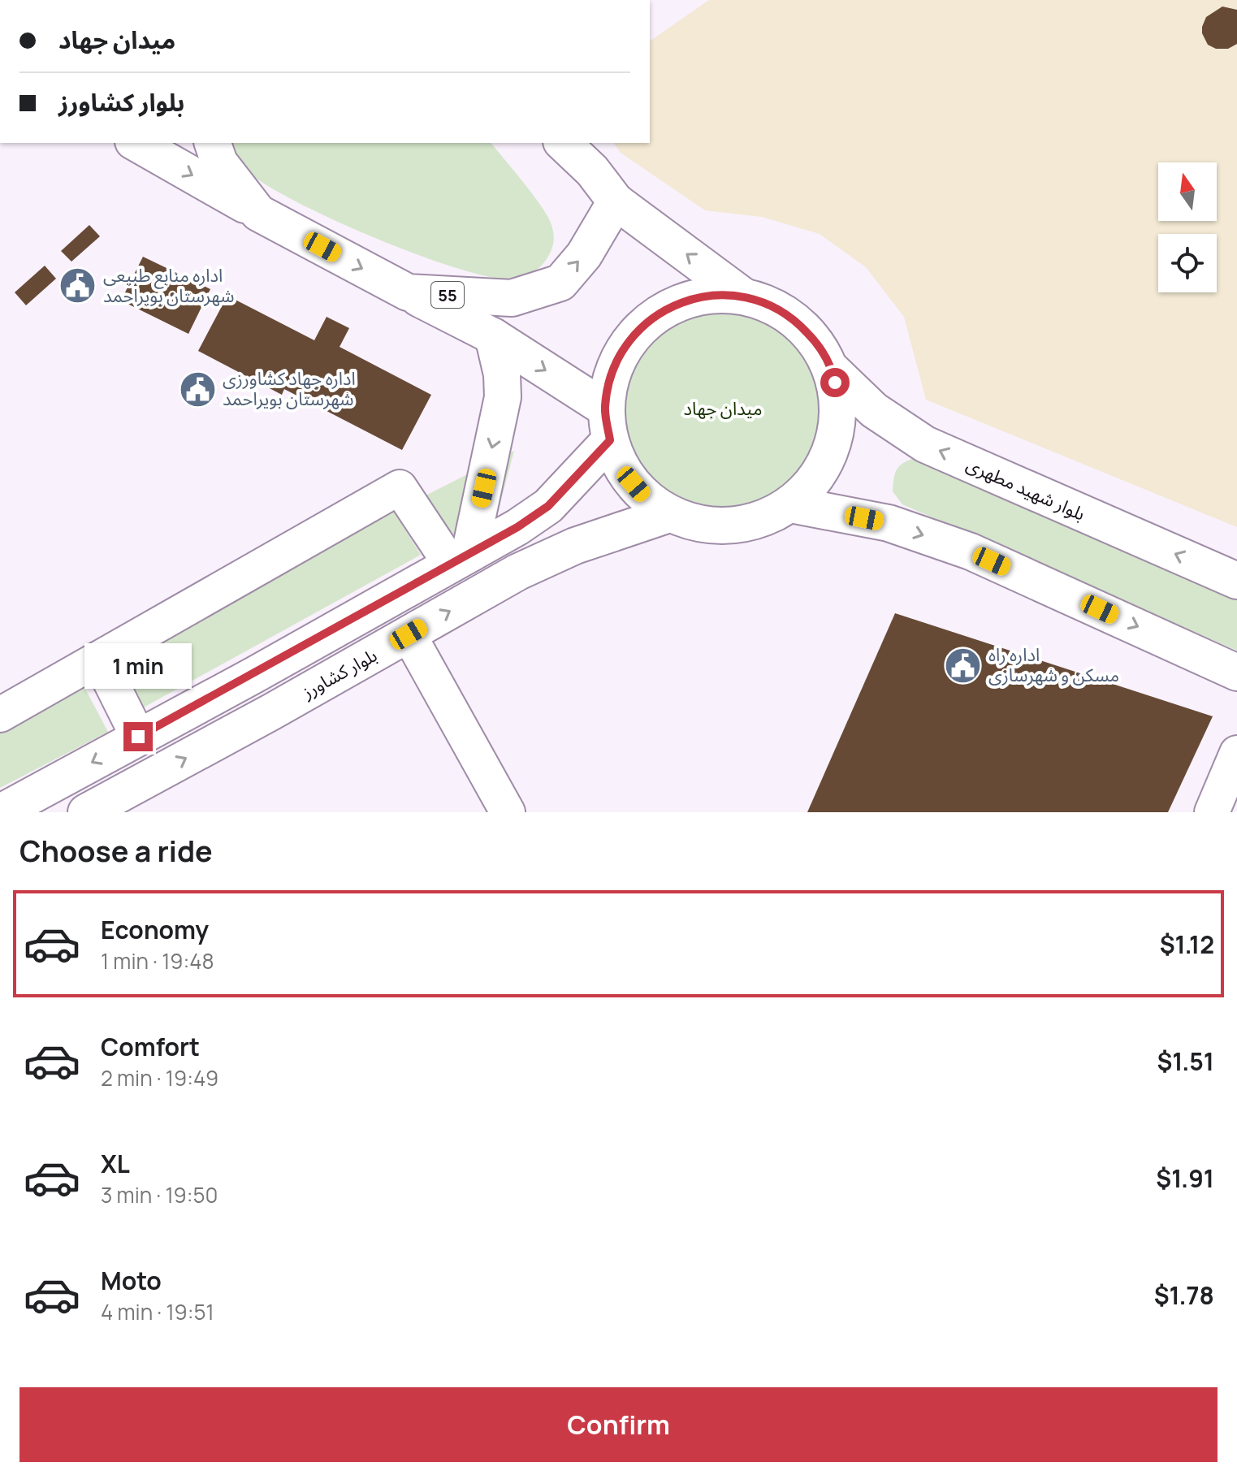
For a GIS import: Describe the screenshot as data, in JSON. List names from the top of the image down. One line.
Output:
{"streets":{"main road":["55","بلوار شهید مطهری","بلوار کشاورز"]},"crossings":[["بلوار شهید مطهری","بلوار کشاورز"]],"parks":["میدان جهاد"],"places":{"public building":["اداره منابع طبیعی شهرستان بویراحمد","اداره جهاد کشاورزی شهرستان بویراحمد","اداره راه مسکن و شهرسازی"]},"north":"top","page":{"banner":["میدان جهاد","بلوار کشاورز"],"bubble":"1 min","heading":"Choose a ride","list":[{"name":"Economy","note":"1 min · 19:48","value":"$1.12"},{"name":"Comfort","note":"2 min · 19:49","value":"$1.51"},{"name":"XL","note":"3 min · 19:50","value":"$1.91"},{"name":"Moto","note":"4 min · 19:51","value":"$1.78"}],"buttons":"Confirm"}}
